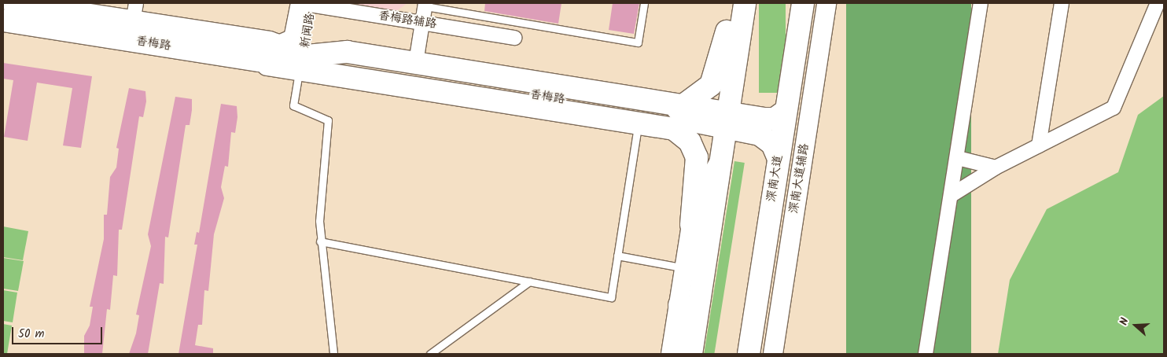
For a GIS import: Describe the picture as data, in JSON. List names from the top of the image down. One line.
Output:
{"streets":{"main road":["新闻路","香梅路","深南大道","深南大道辅路"],"street":["香梅路辅路"]},"crossings":[["香梅路辅路","新闻路"],["新闻路","香梅路"],["香梅路","深南大道"]],"scale_bar":"50 m","north":"left"}
